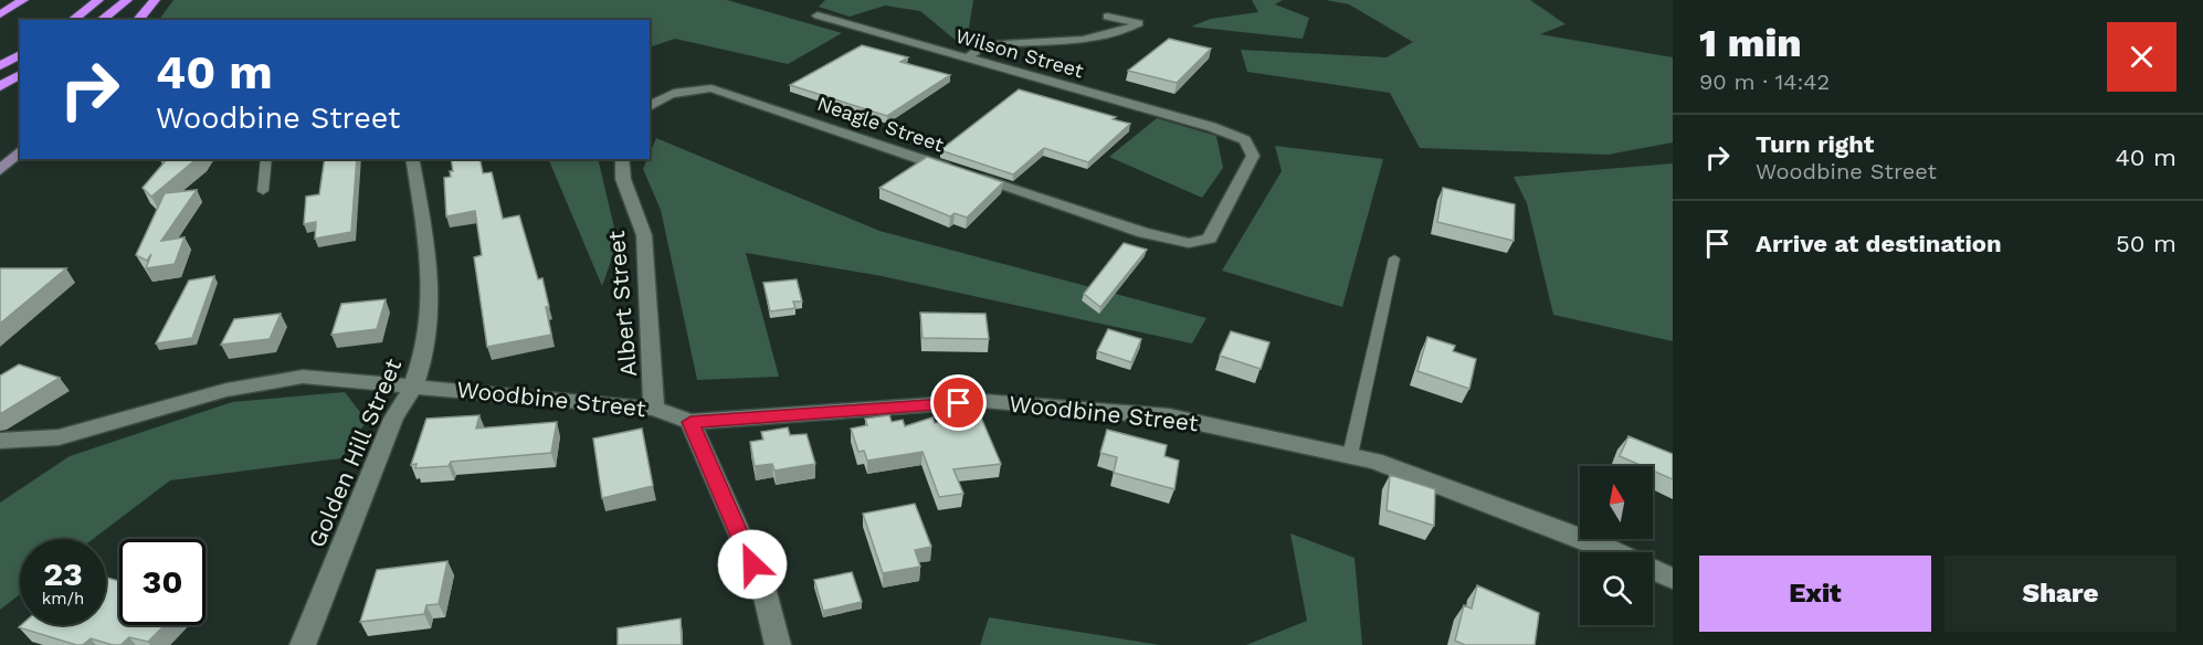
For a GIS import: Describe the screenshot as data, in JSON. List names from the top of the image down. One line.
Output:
{"streets":{"street":["Wilson Street","Neagle Street","Albert Street","Woodbine Street","Golden Hill Street"]},"crossings":[["Wilson Street","Neagle Street"],["Albert Street","Woodbine Street"],["Woodbine Street","Golden Hill Street"]],"north":"top","page":{"heading":["1 min","90 m · 14:42"],"turn":["40 m","Woodbine Street"],"list":[{"name":"Turn right","note":"Woodbine Street","value":"40 m"},{"name":"Arrive at destination","value":"50 m"}],"speed":"23 km/h","limit":"30","buttons":["Exit","Share"]}}
